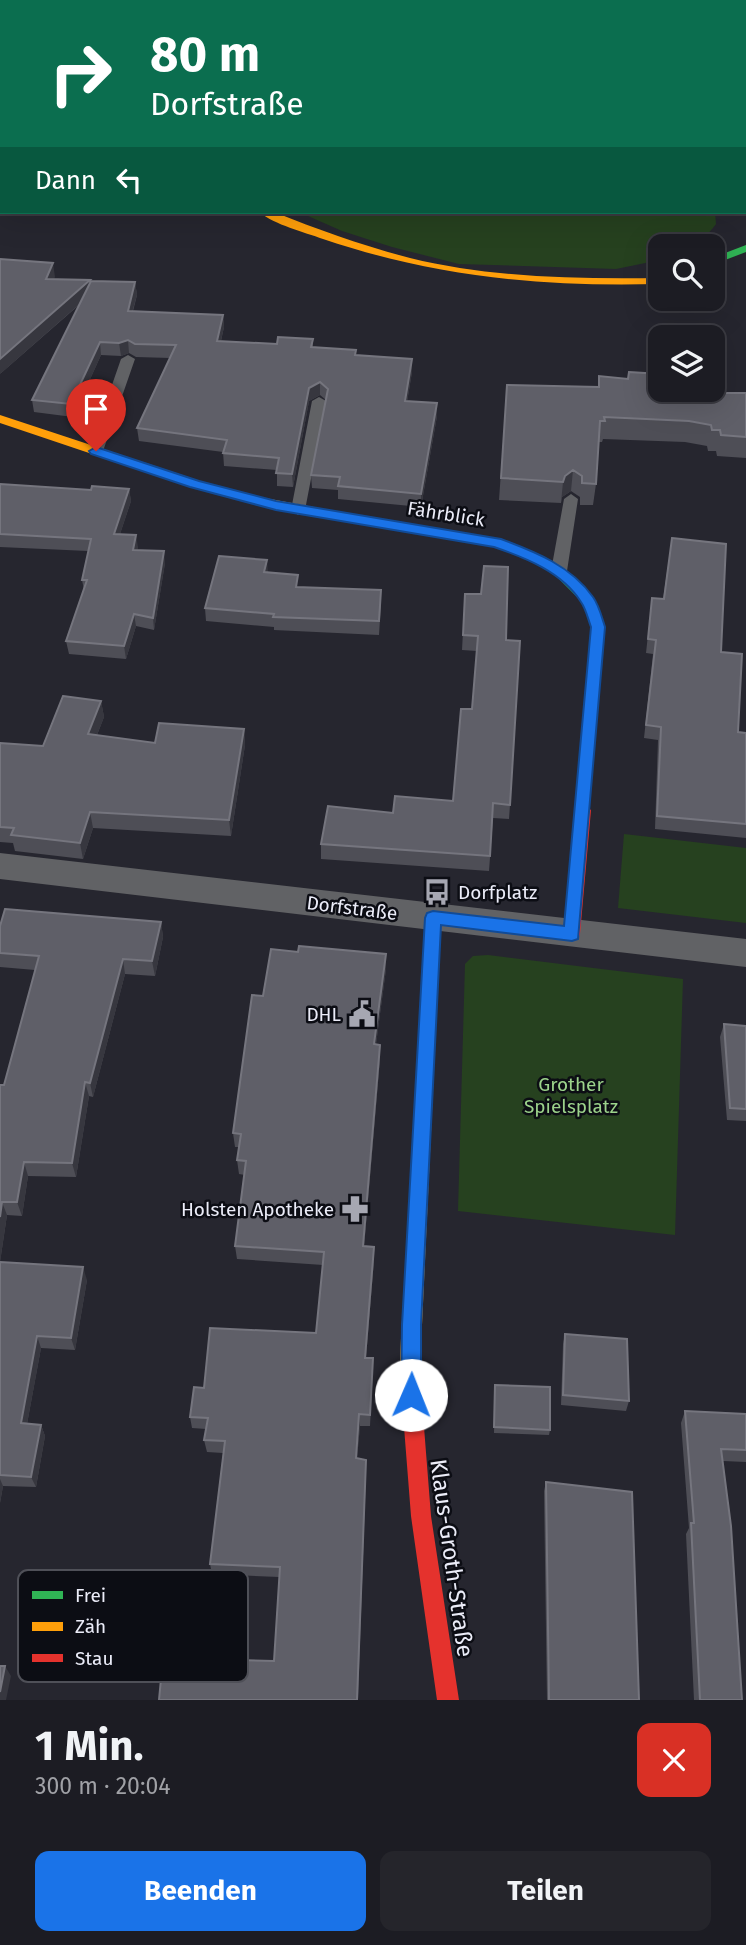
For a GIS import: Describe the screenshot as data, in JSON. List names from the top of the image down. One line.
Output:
{"streets":{"street":["Fährblick","Dorfstraße","Klaus-Groth-Straße"]},"crossings":[["Fährblick","Dorfstraße"],["Dorfstraße","Klaus-Groth-Straße"]],"parks":["Grother Spielsplatz"],"places":{"bus stop":["Dorfplatz"],"public building":["DHL"],"pharmacy":["Holsten Apotheke"]},"legend":["Frei","Zäh","Stau"],"page":{"turn":["80 m","Dorfstraße"],"then":"Dann","heading":["1 Min.","300 m · 20:04"],"buttons":["Beenden","Teilen"]}}
